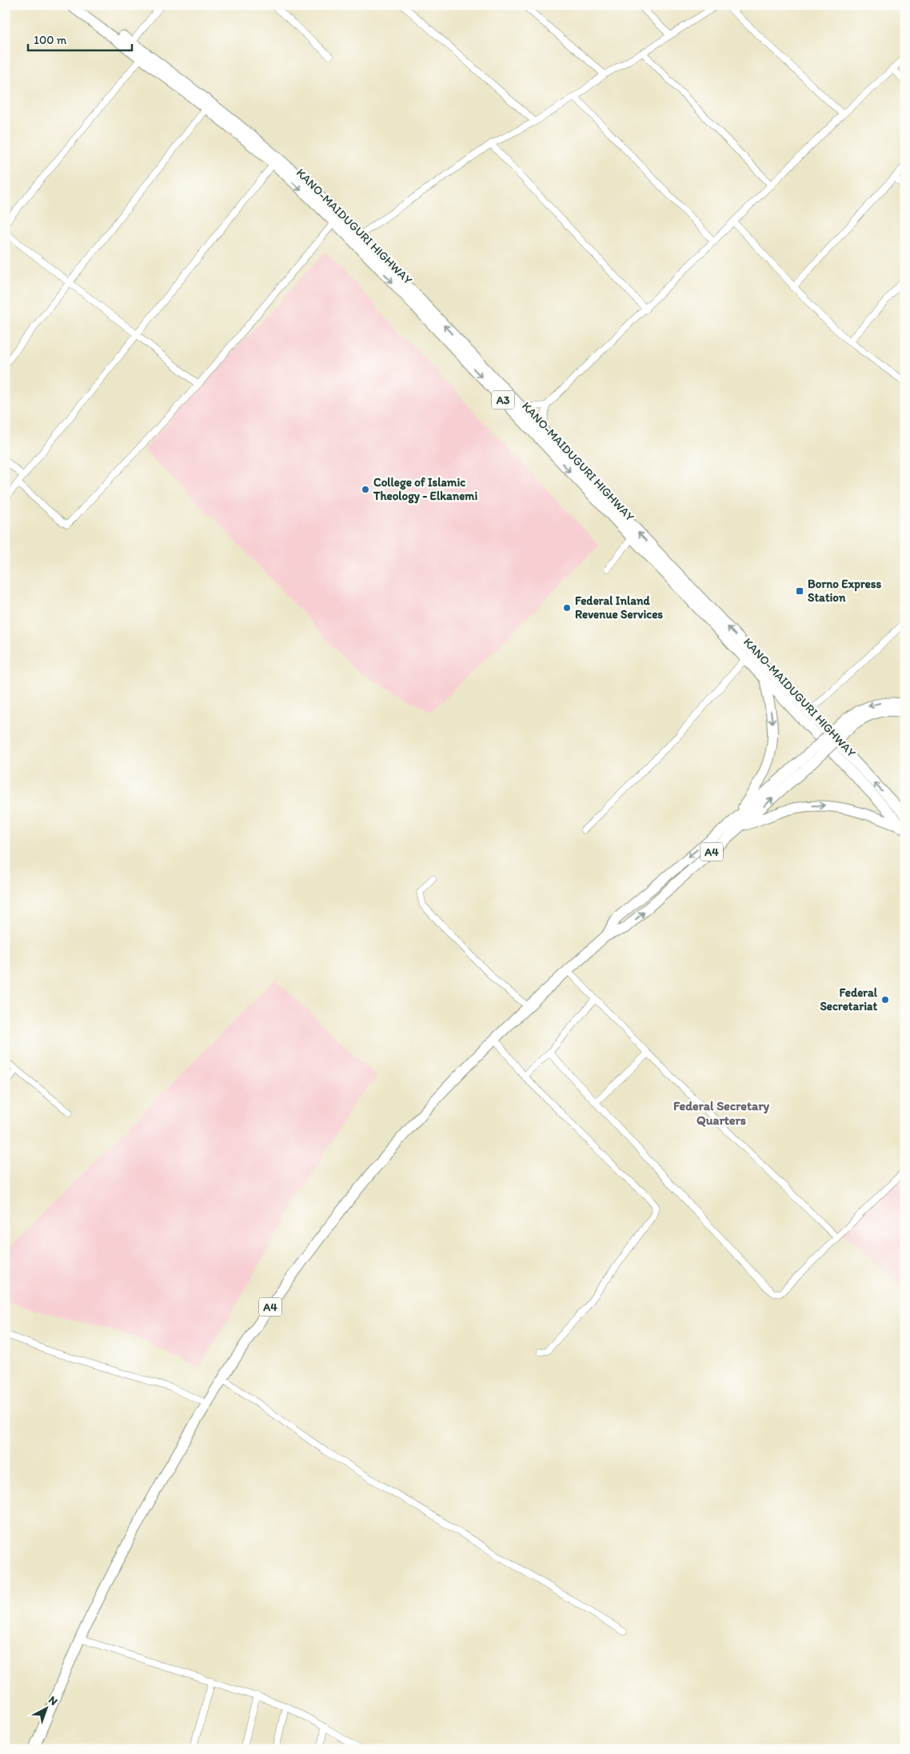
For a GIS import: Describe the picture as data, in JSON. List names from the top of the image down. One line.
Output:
{"streets":{"highway":["KANO-MAIDUGURI HIGHWAY","A3","A4"]},"districts":["Federal Secretary Quarters"],"places":{"other":["College of Islamic Theology - Elkanemi","Federal Inland Revenue Services","Federal Secretariat"],"transit":["Borno Express Station"]},"scale_bar":"100 m","north":"top right"}
